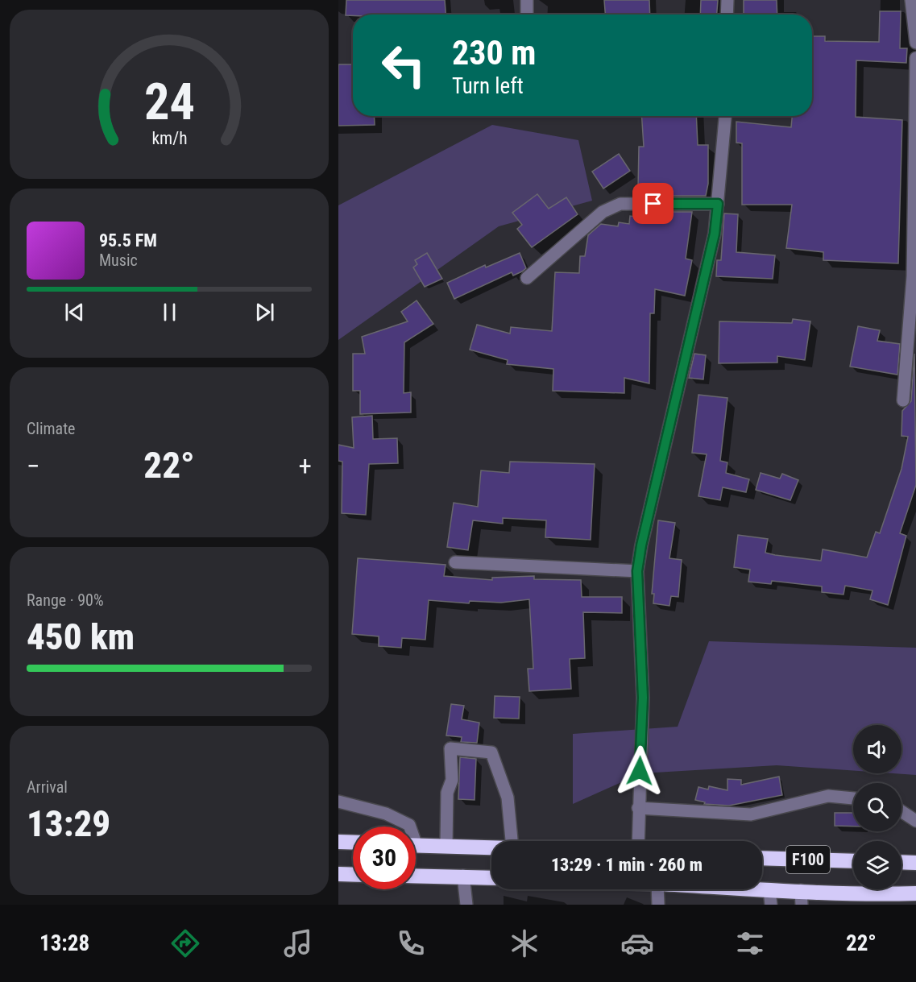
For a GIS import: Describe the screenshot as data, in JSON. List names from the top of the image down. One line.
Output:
{"streets":{"highway":["F100"]},"page":{"turn":["230 m","Turn left"],"song":["95.5 FM","Music"],"tile":["Climate",["Range · 90%","450 km"],["Arrival","13:29"]],"heat":["−","22°","+"],"limit":"30","trip":"13:29 · 1 min · 260 m","tabs":["13:28","22°"],"gauge":["24","km/h"]}}
